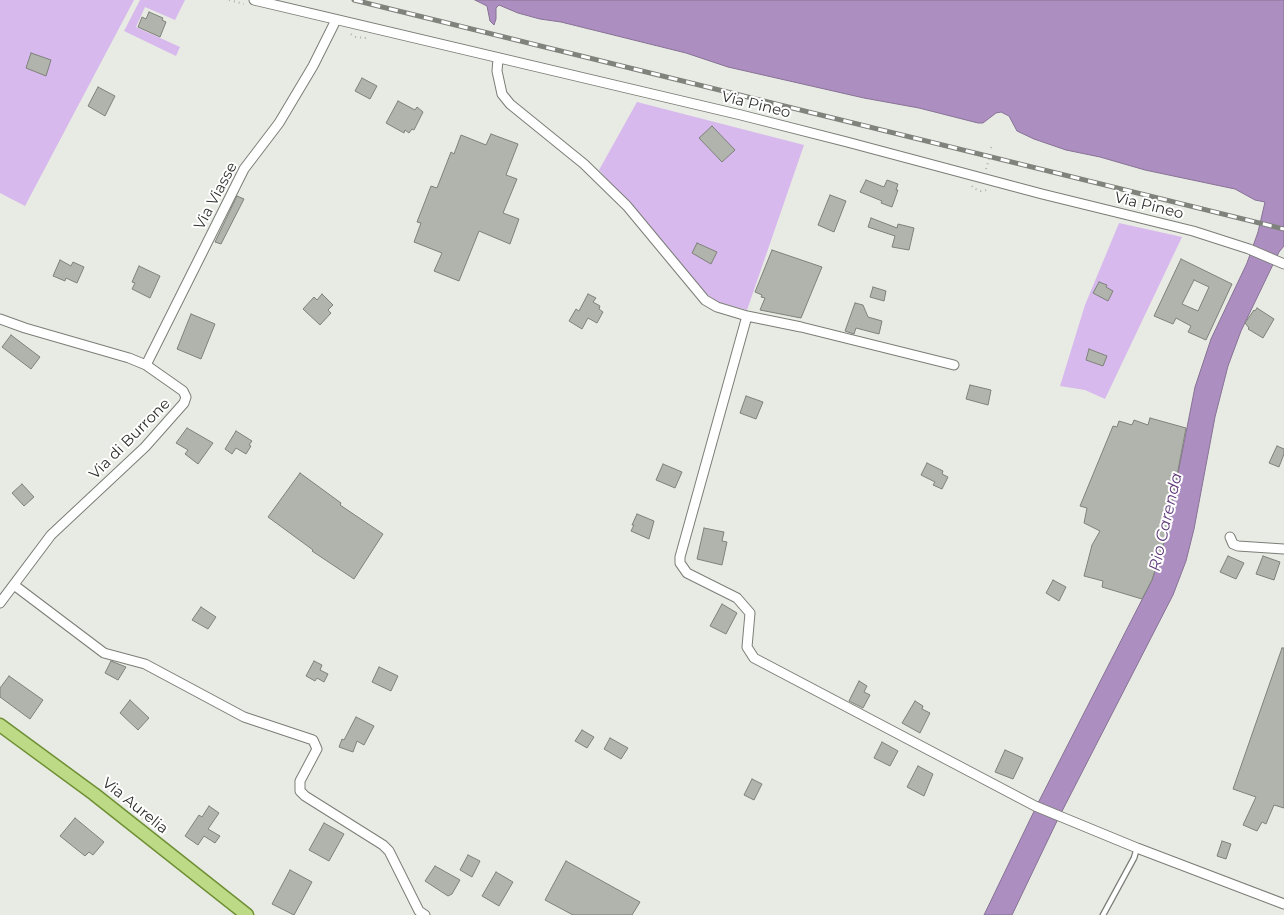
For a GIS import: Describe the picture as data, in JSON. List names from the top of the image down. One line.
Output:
{"streets":{"main road":["Via Aurelia"],"street":["Via Pineo","Via Viasse","Via di Burrone"]},"crossings":[["Via Pineo","Via Viasse"],["Via Viasse","Via di Burrone"]],"water":["Rio Carenda"]}
